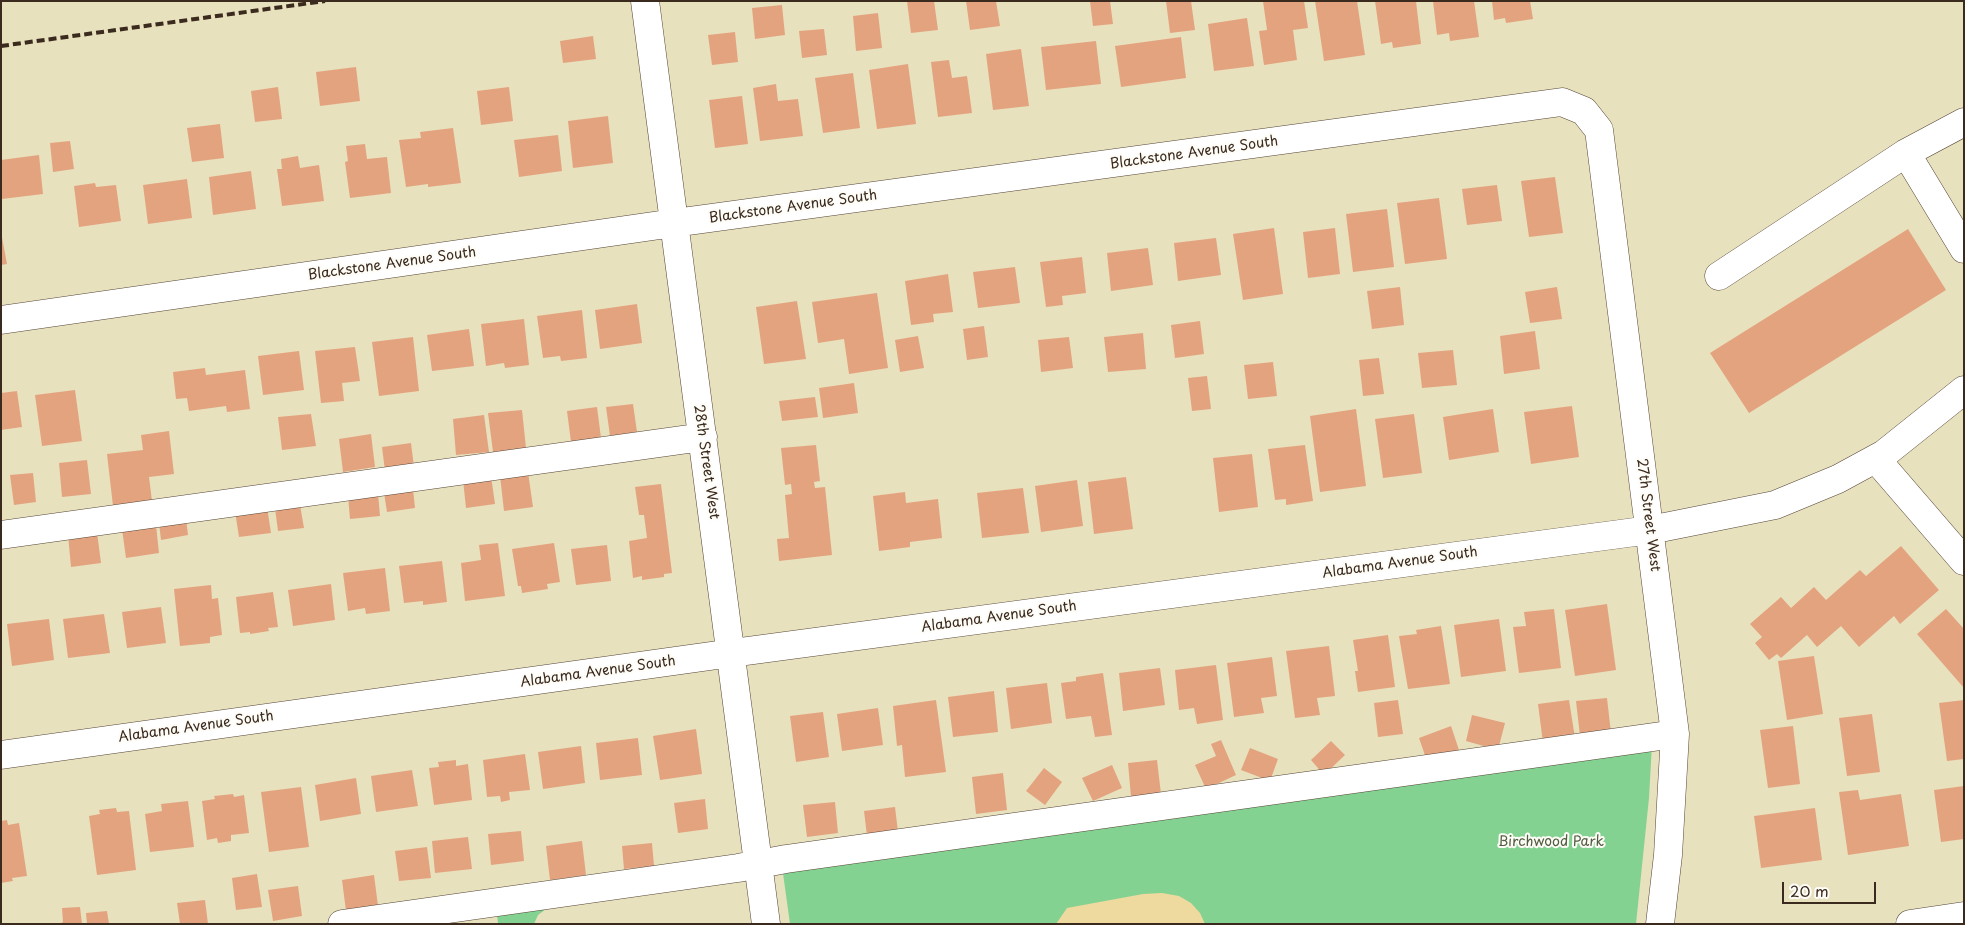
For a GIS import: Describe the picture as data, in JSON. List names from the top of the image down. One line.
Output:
{"streets":{"street":["Blackstone Avenue South","28th Street West","27th Street West","Alabama Avenue South"]},"crossings":[["Blackstone Avenue South","28th Street West"],["Blackstone Avenue South","27th Street West"],["28th Street West","Alabama Avenue South"],["27th Street West","Alabama Avenue South"]],"parks":["Birchwood Park"],"scale_bar":"20 m"}
